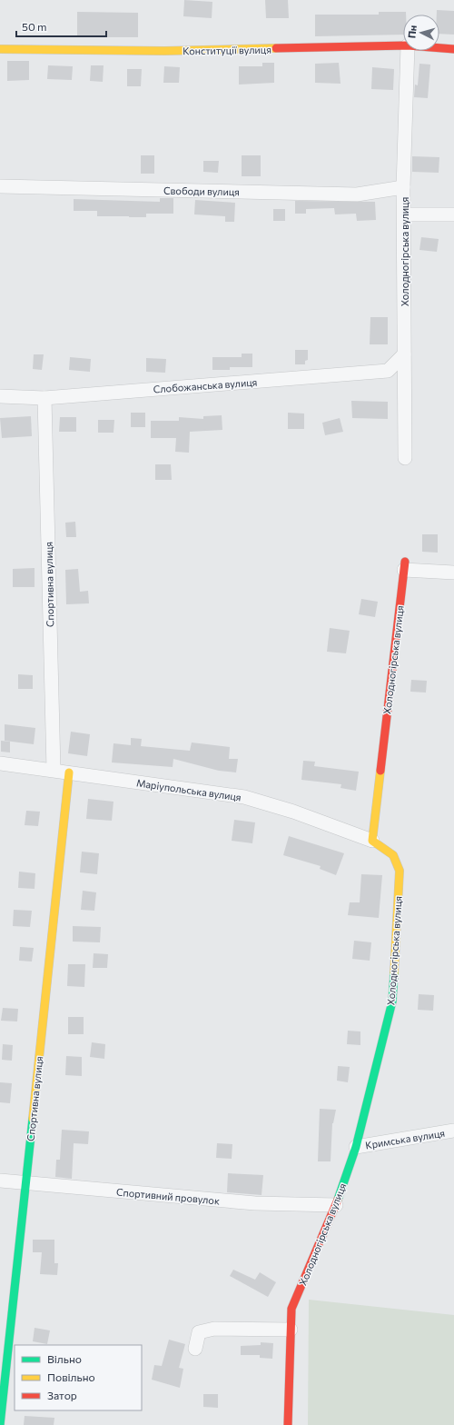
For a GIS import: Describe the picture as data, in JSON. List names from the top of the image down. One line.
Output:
{"streets":{"street":["Конституції вулиця","Свободи вулиця","Холодногірська вулиця","Слобожанська вулиця","Спортивна вулиця","Маріупольська вулиця","Кримська вулиця","Спортивний провулок"]},"crossings":[["Свободи вулиця","Холодногірська вулиця"],["Холодногірська вулиця","Слобожанська вулиця"],["Холодногірська вулиця","Маріупольська вулиця"],["Холодногірська вулиця","Кримська вулиця"],["Холодногірська вулиця","Спортивний провулок"],["Слобожанська вулиця","Спортивна вулиця"],["Спортивна вулиця","Маріупольська вулиця"],["Спортивна вулиця","Спортивний провулок"]],"legend":["Вільно","Повільно","Затор"],"scale_bar":"50 m","north":"left"}
